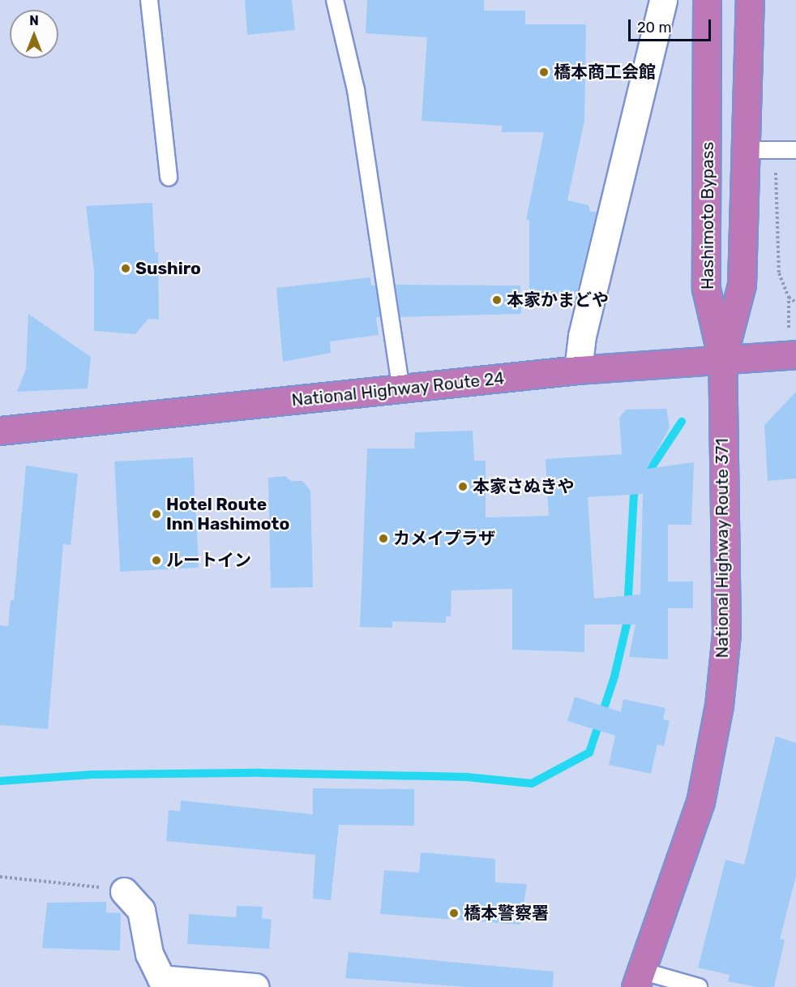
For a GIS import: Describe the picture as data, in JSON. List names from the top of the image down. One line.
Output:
{"streets":{"highway":["Hashimoto Bypass","National Highway Route 24","National Highway Route 371"]},"crossings":[["Hashimoto Bypass","National Highway Route 24"],["Hashimoto Bypass","National Highway Route 371"],["National Highway Route 24","National Highway Route 371"]],"places":["橋本商工会館","Sushiro","本家かまどや","本家さぬきや","Hotel Route Inn Hashimoto","カメイプラザ","ルートイン","橋本警察署"],"scale_bar":"20 m","north":"top"}
